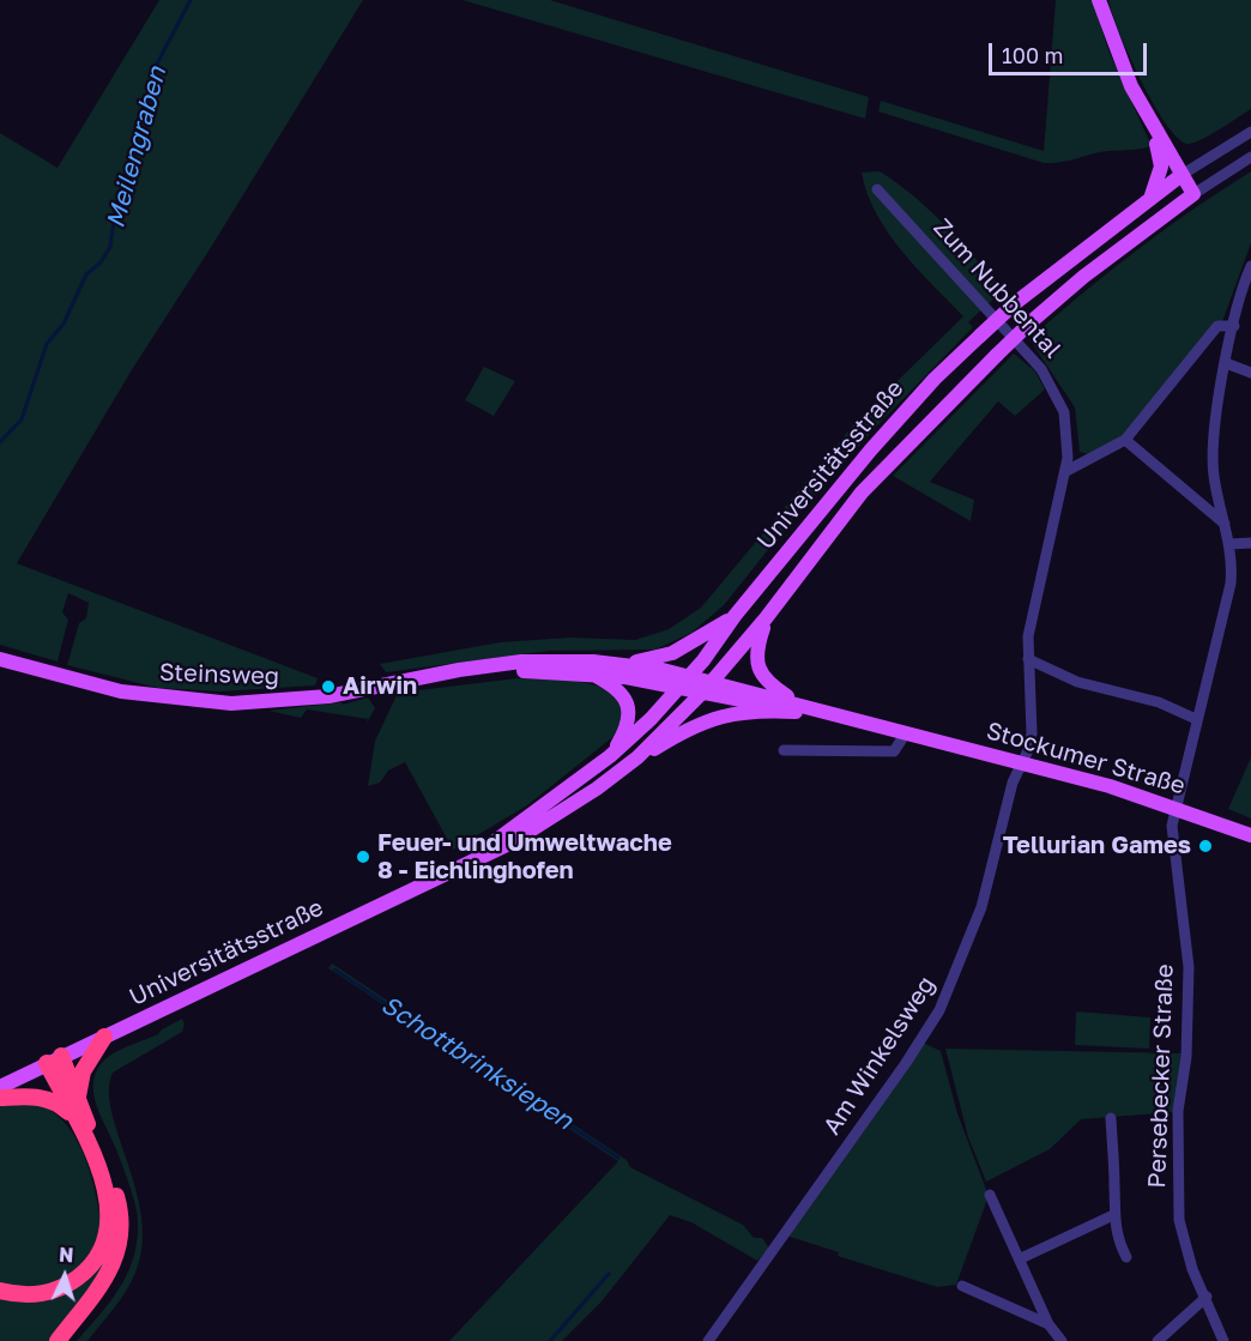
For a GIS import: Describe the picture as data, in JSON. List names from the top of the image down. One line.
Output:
{"streets":{"main road":["Universitätsstraße","Steinsweg","Stockumer Straße"],"street":["Zum Nubbental","Am Winkelsweg","Persebecker Straße"]},"crossings":[["Zum Nubbental","Stockumer Straße"],["Zum Nubbental","Am Winkelsweg"],["Universitätsstraße","Steinsweg"],["Universitätsstraße","Stockumer Straße"],["Steinsweg","Stockumer Straße"],["Stockumer Straße","Am Winkelsweg"],["Stockumer Straße","Persebecker Straße"]],"water":["Meilengraben","Schottbrinksiepen"],"places":["Airwin","Tellurian Games","Feuer- und Umweltwache 8 - Eichlinghofen"],"scale_bar":"100 m","north":"top"}
